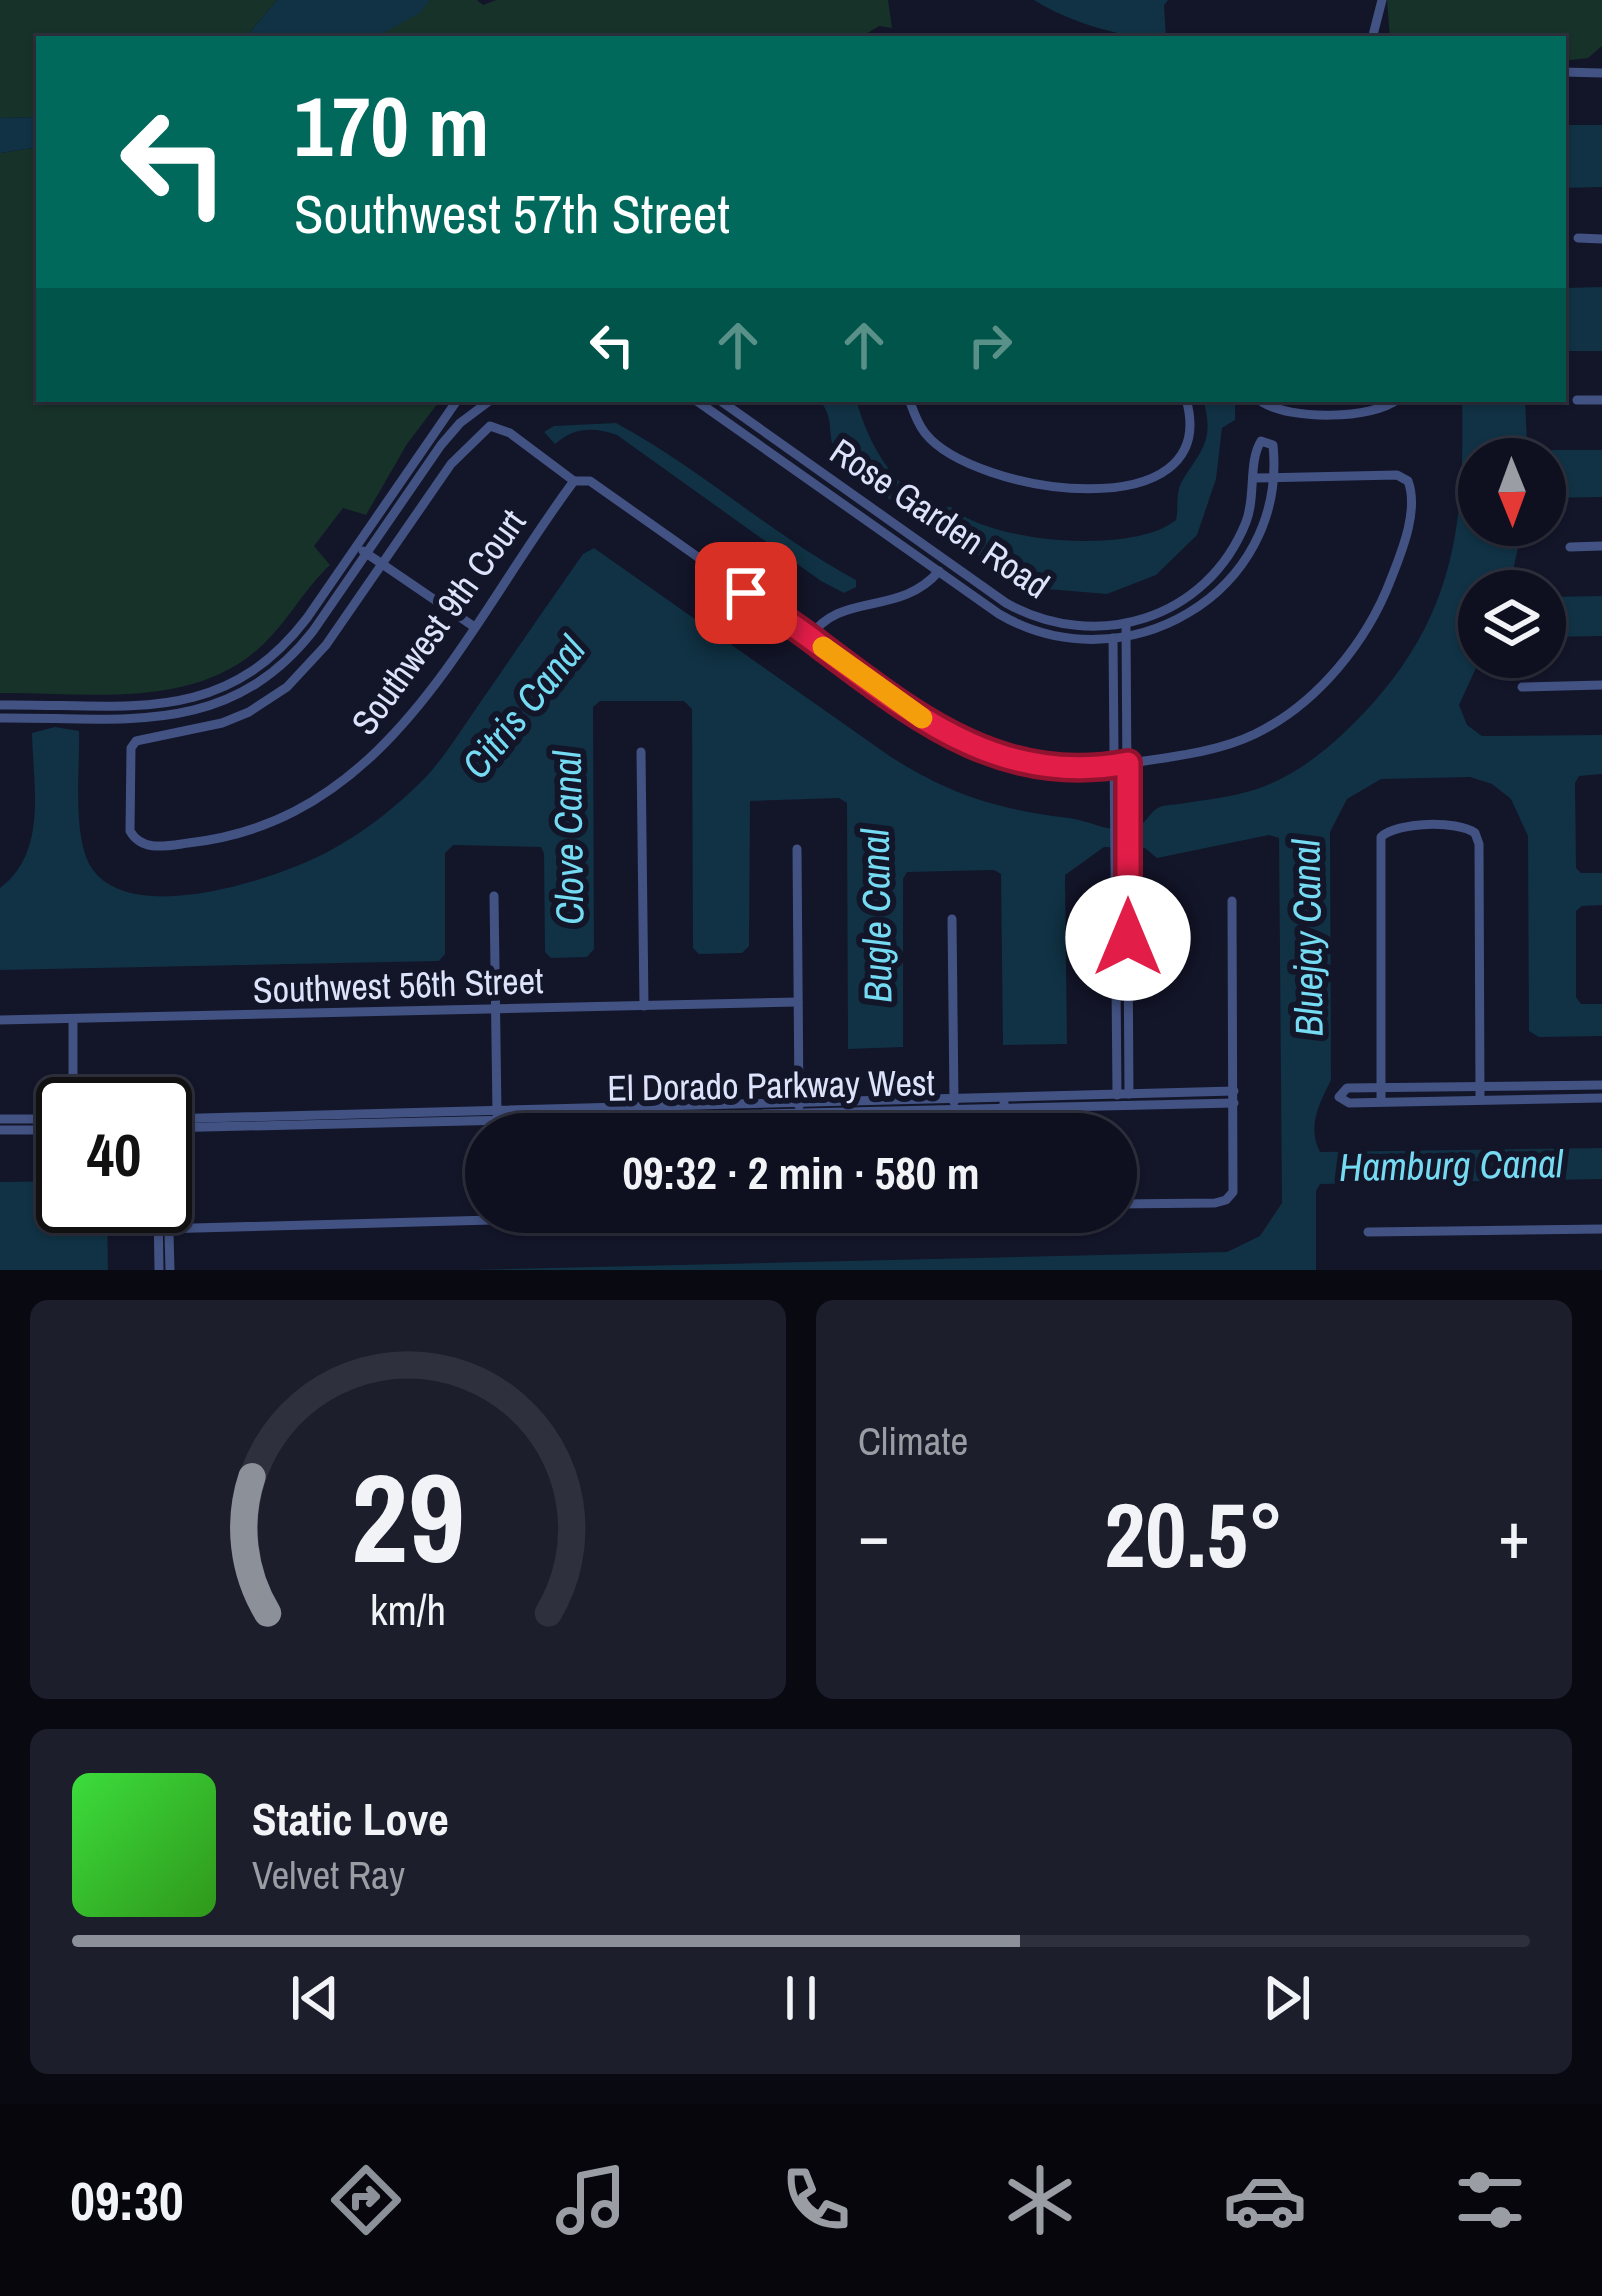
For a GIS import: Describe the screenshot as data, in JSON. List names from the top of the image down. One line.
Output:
{"streets":{"street":["Rose Garden Road","Southwest 9th Court","Southwest 56th Street","El Dorado Parkway West"]},"water":["Citris Canal","Clove Canal","Bugle Canal","Bluejay Canal","Hamburg Canal"],"north":"bottom","page":{"turn":["170 m","Southwest 57th Street"],"limit":"40","trip":"09:32 · 2 min · 580 m","tile":"Climate","heat":["−","20.5°","+"],"song":["Static Love","Velvet Ray"],"tabs":"09:30","gauge":["29","km/h"]}}
